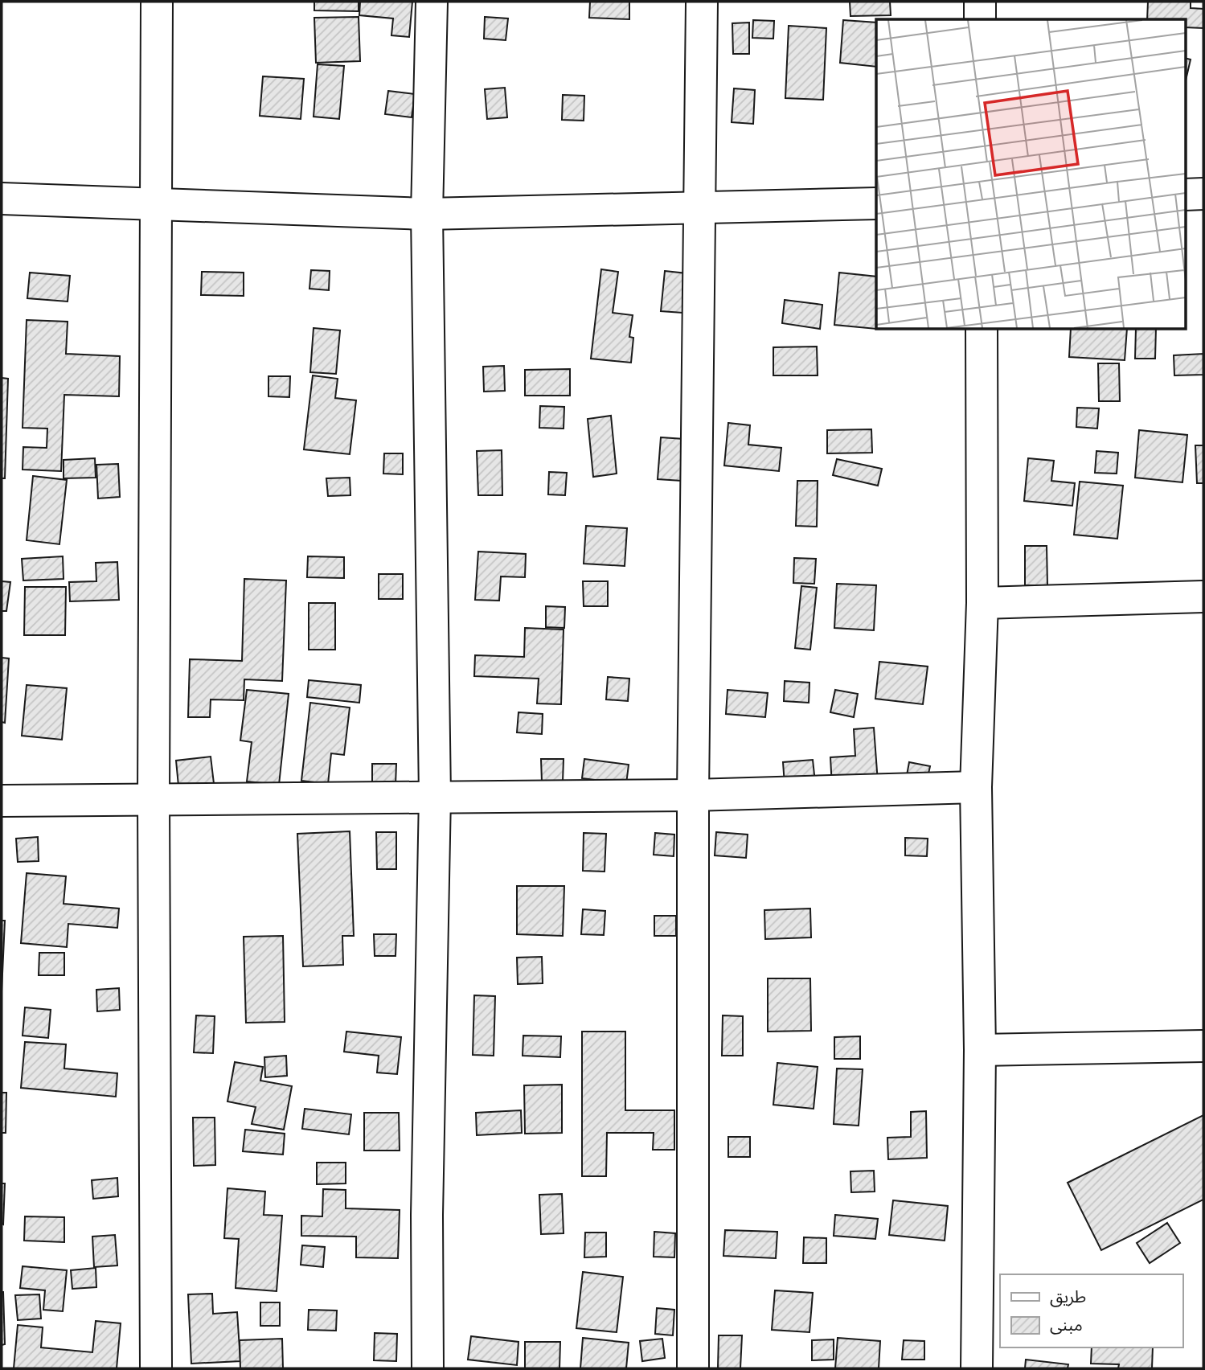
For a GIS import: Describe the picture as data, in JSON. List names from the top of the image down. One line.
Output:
{"legend":["طريق","مبنى"]}
